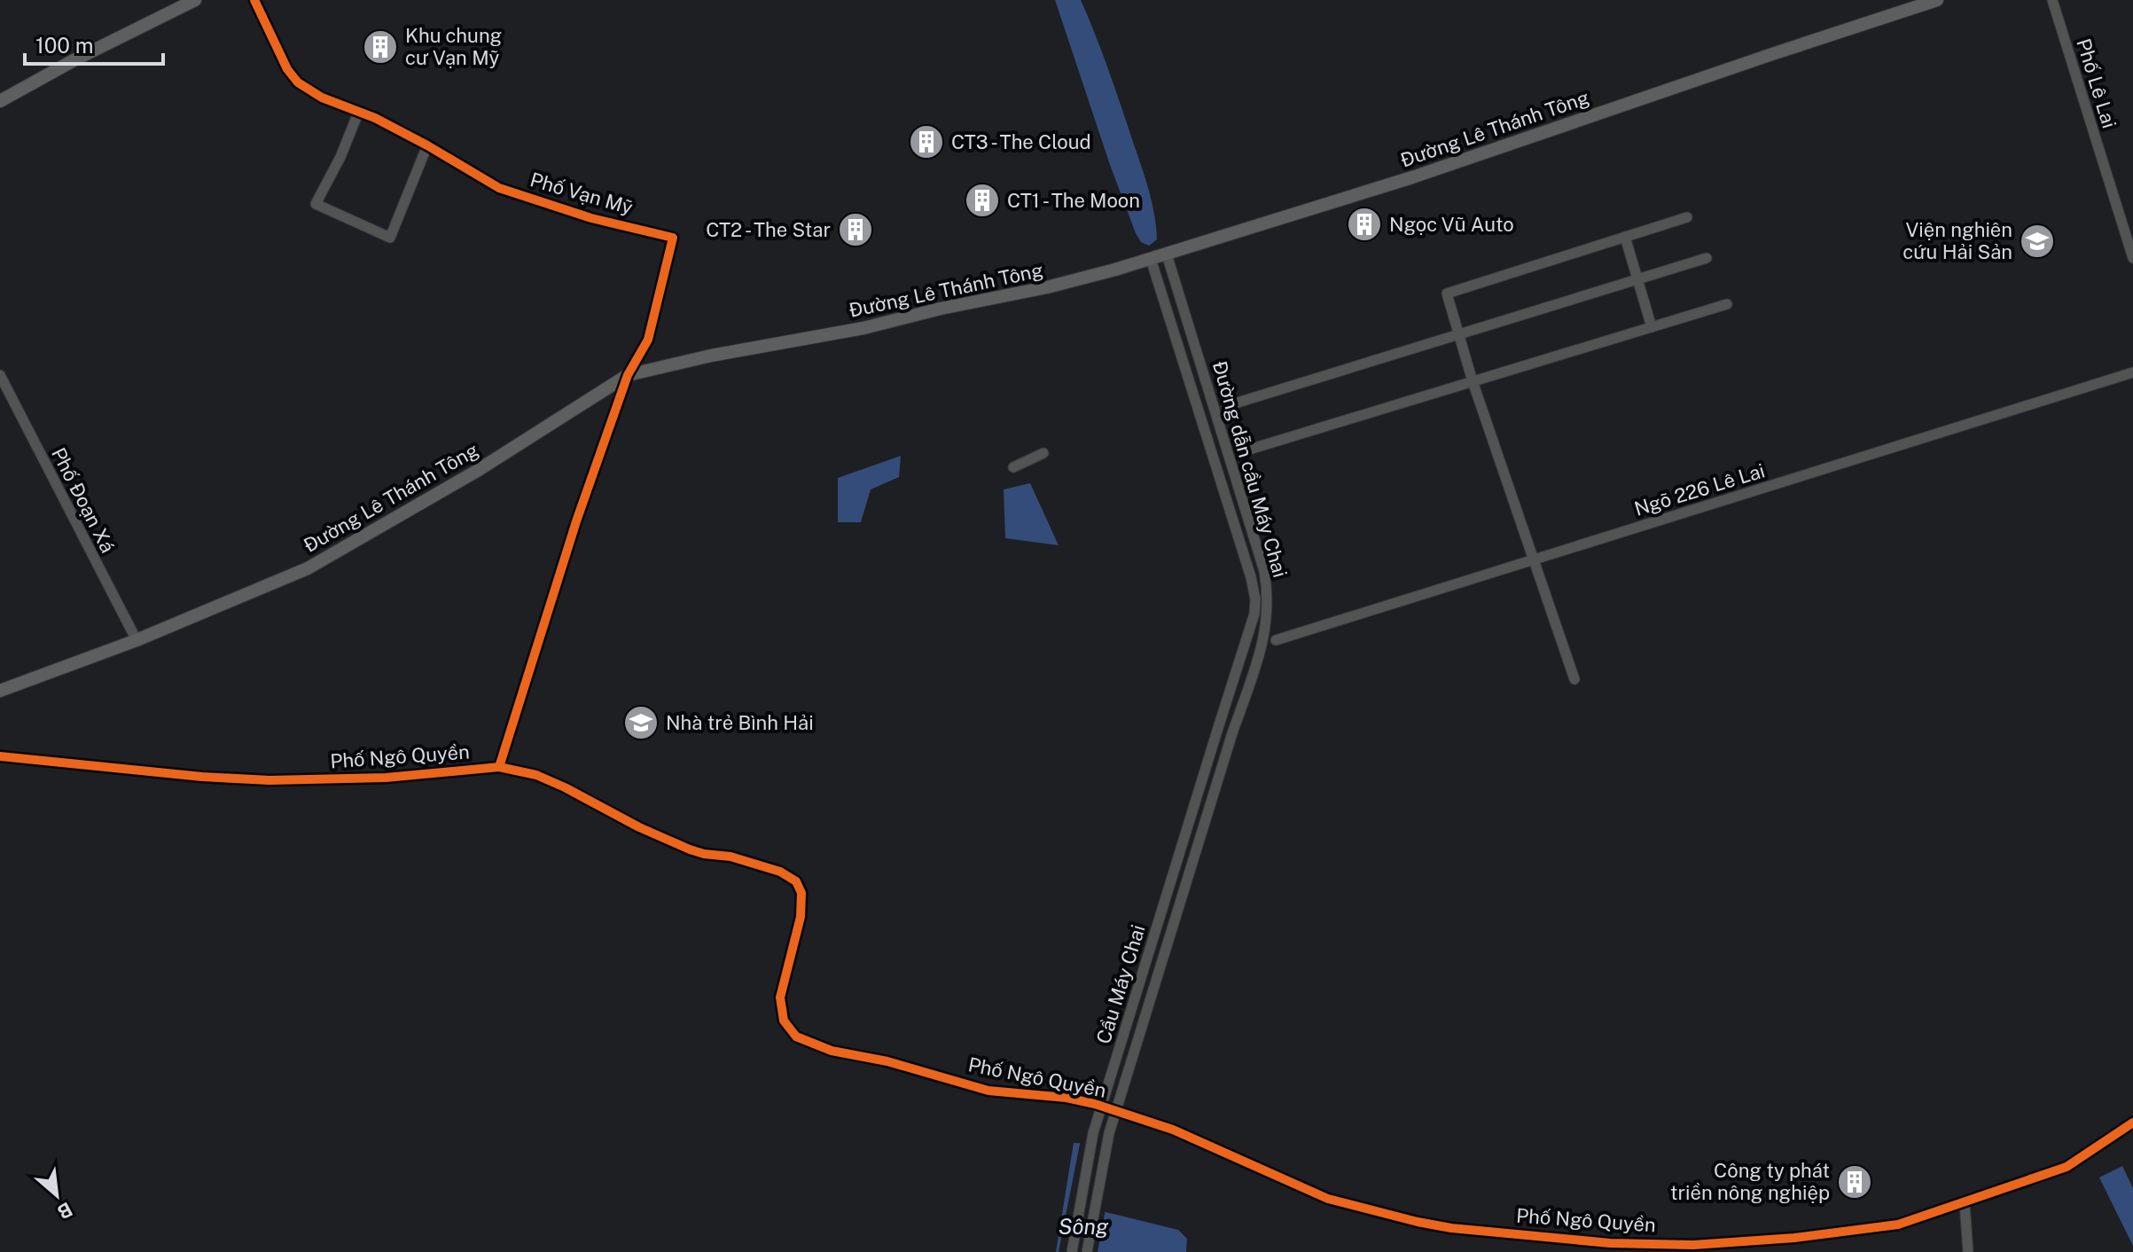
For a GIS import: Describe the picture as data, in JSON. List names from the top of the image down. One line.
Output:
{"streets":{"main road":["Đường Lê Thánh Tông"],"street":["Phố Lê Lai","Phố Vạn Mỹ","Đường dẫn cầu Máy Chai","Ngõ 226 Lê Lai","Phố Đoạn Xá","Phố Ngô Quyền","Cầu Máy Chai"]},"crossings":[["Đường Lê Thánh Tông","Phố Vạn Mỹ"],["Đường Lê Thánh Tông","Đường dẫn cầu Máy Chai"],["Đường Lê Thánh Tông","Phố Đoạn Xá"],["Phố Vạn Mỹ","Phố Ngô Quyền"],["Đường dẫn cầu Máy Chai","Cầu Máy Chai"]],"water":["Sông"],"places":{"building":["Khu chung cư Vạn Mỹ","CT3 - The Cloud","CT1 - The Moon","Ngọc Vũ Auto","CT2 - The Star","Công ty phát triền nông nghiệp"],"school or university":["Viện nghiên cứu Hải Sản","Nhà trẻ Bình Hải"]},"scale_bar":"100 m","north":"bottom right"}
